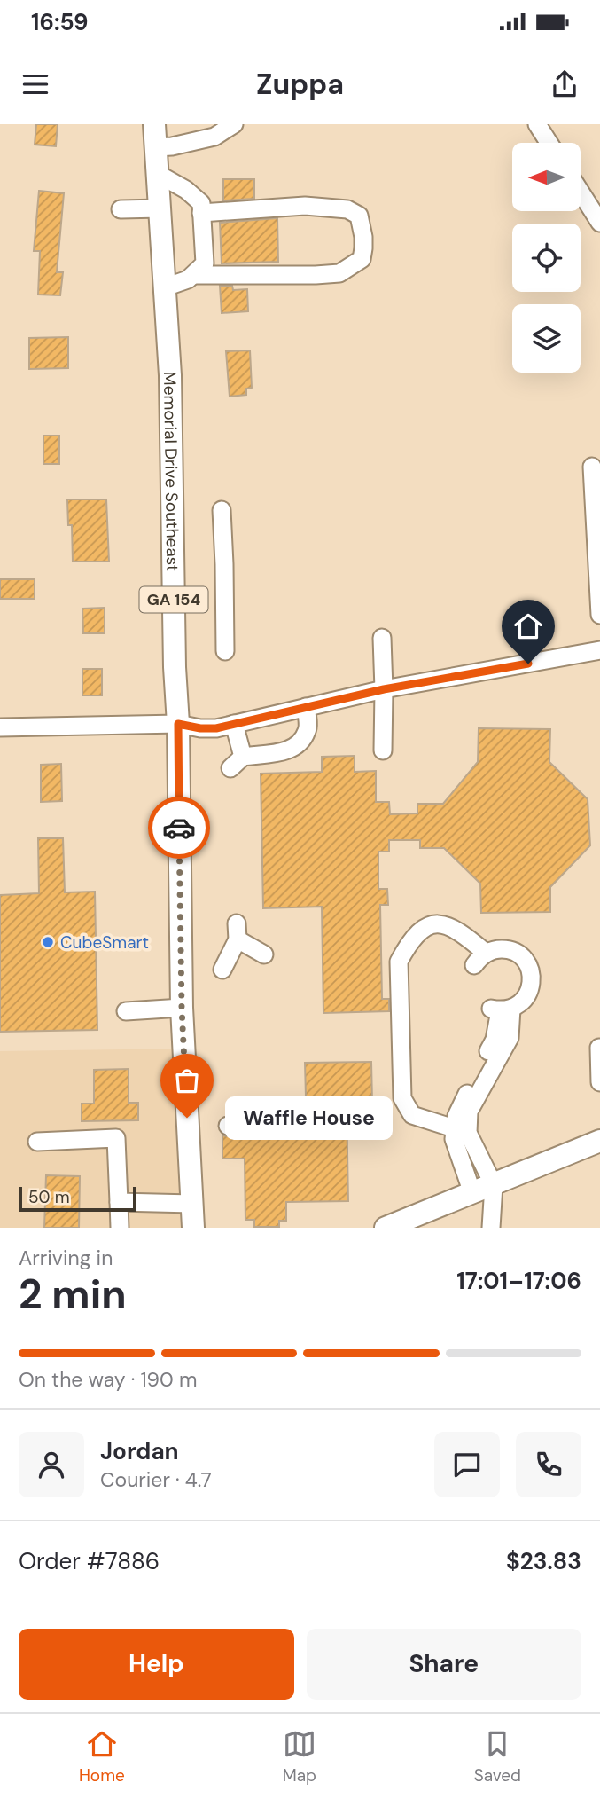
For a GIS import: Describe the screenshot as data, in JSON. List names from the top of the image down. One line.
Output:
{"streets":{"main road":["Memorial Drive Southeast","GA 154"]},"places":["CubeSmart","Waffle House"],"scale_bar":"50 m","north":"left","page":{"status":"16:59","header":"Zuppa","bubble":"Waffle House","scale":"50 m","heading":["2 min","Arriving in","17:01–17:06"],"panel":["Jordan","Courier · 4.7","Order #7886","$23.83"],"bar":"On the way · 190 m","buttons":["Help","Share"],"tabs":["Home","Map","Saved"]}}
